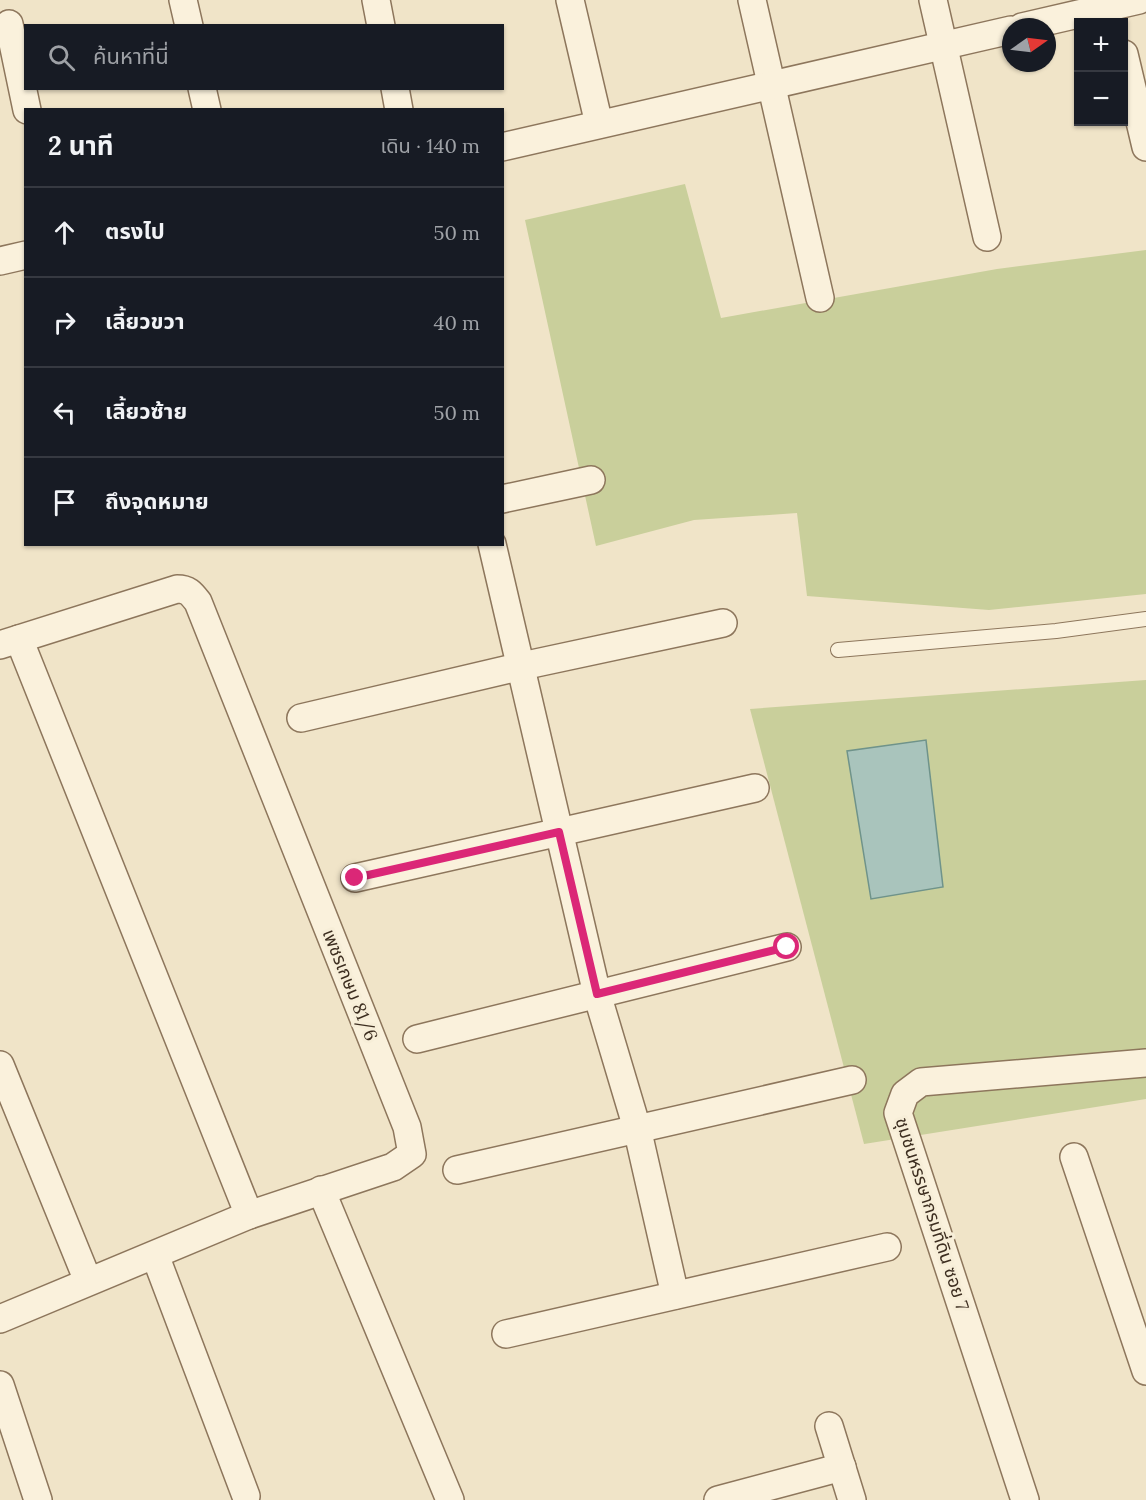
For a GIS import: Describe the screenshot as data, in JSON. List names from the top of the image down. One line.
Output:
{"streets":{"street":["เพชรเกษม 81/6","ชุมชนหรรษากรมที่ดิน ซอย 7"]},"north":"right","page":{"map_buttons":["+","−"],"search":"ค้นหาที่นี่","heading":["2 นาที","เดิน · 140 m"],"list":[["ตรงไป","50 m"],["เลี้ยวขวา","40 m"],["เลี้ยวซ้าย","50 m"],"ถึงจุดหมาย"]}}
